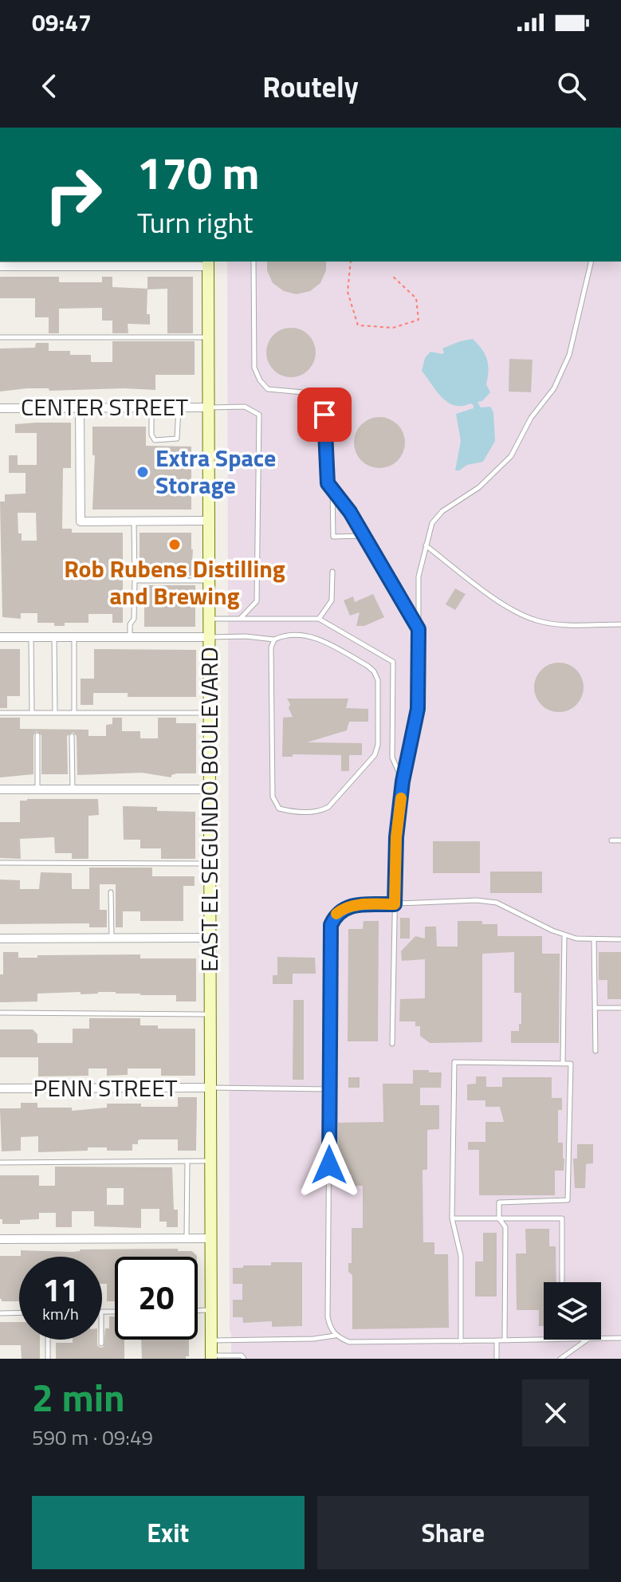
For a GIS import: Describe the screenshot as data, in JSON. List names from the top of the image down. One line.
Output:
{"streets":{"main road":["EAST EL SEGUNDO BOULEVARD"],"street":["CENTER STREET","PENN STREET"]},"crossings":[["CENTER STREET","EAST EL SEGUNDO BOULEVARD"],["EAST EL SEGUNDO BOULEVARD","PENN STREET"]],"places":["Extra Space Storage","Rob Rubens Distilling and Brewing"],"page":{"status":"09:47","header":"Routely","turn":["170 m","Turn right"],"speed":"11 km/h","limit":"20","heading":["2 min","590 m · 09:49"],"buttons":["Exit","Share"]}}
